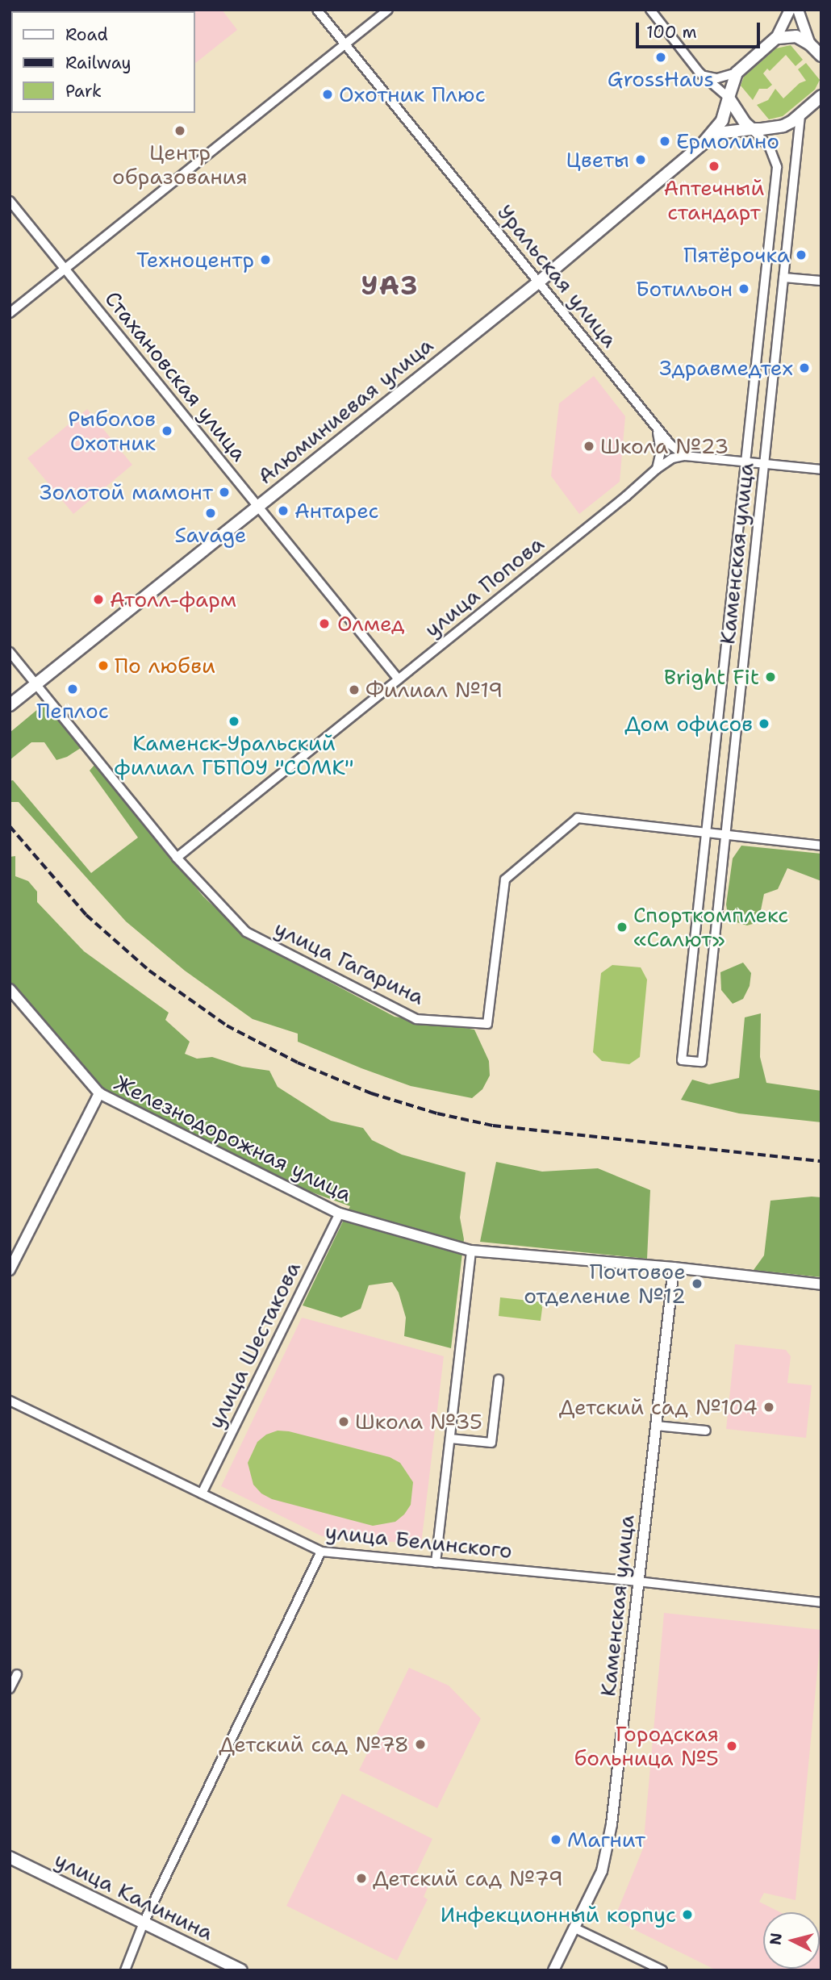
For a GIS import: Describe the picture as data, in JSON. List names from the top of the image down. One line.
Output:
{"streets":{"main road":["Алюминиевая улица","улица Калинина"],"street":["Уральская улица","Стахановская улица","Каменская улица","улица Попова","улица Гагарина","Железнодорожная улица","улица Шестакова","улица Белинского"]},"crossings":[["Уральская улица","Алюминиевая улица"],["Уральская улица","улица Попова"],["Стахановская улица","Алюминиевая улица"],["Стахановская улица","улица Попова"],["Алюминиевая улица","улица Гагарина"],["Каменская улица","улица Гагарина"],["Каменская улица","Железнодорожная улица"],["Каменская улица","улица Белинского"],["улица Попова","улица Гагарина"],["Железнодорожная улица","улица Шестакова"],["улица Шестакова","улица Белинского"]],"districts":["УАЗ"],"places":["GrossHaus","Охотник Плюс","Центр образования","Ермолино","Цветы","Аптечный стандарт","Пятёрочка","Техноцентр","Ботильон","Здравмедтех","Рыболов Охотник","Школа №23","Золотой мамонт","Антарес","Savage","Атолл-фарм","Олмед","По любви","Bright Fit","Пеплос","Филиал №19","Каменск-Уральский филиал ГБПОУ \"СОМК\"","Дом офисов","Спорткомплекс «Салют»","Почтовое отделение №12","Детский сад №104","Школа №35","Детский сад №78","Городская больница №5","Магнит","Детский сад №79","Инфекционный корпус"],"legend":["Road","Railway","Park"],"scale_bar":"100 m","north":"left"}
